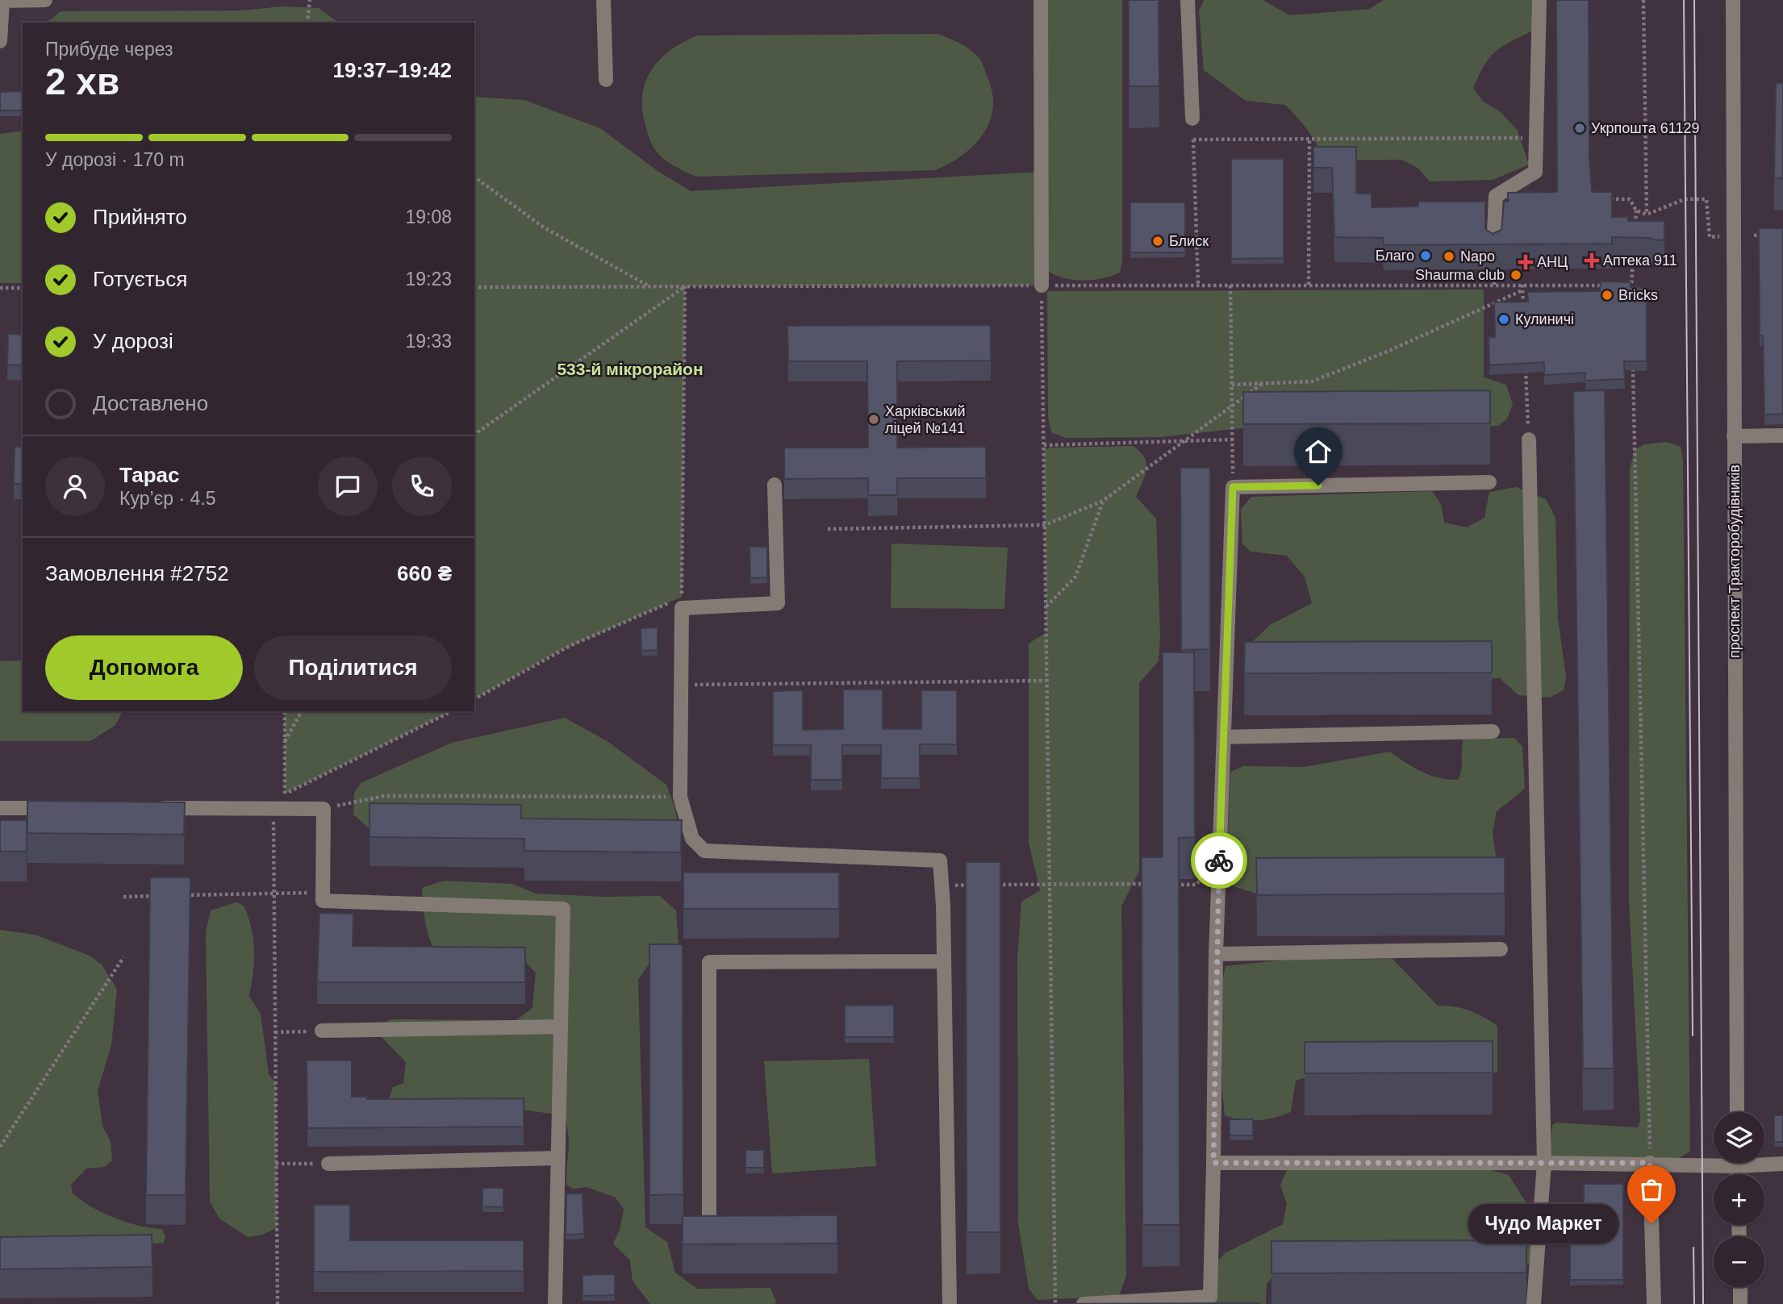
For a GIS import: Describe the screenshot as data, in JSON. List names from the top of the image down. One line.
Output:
{"streets":{"street":["проспект Тракторобудівників"]},"districts":["533-й мікрорайон"],"places":{"other":["Укрпошта 61129","Блиск","Благо","Napo","Shaurma club","Bricks","Кулиничі","Харківський ліцей №141","Чудо Маркет"],"health":["Аптека 911","АНЦ"]},"page":{"heading":["2 хв","Прибуде через","19:37–19:42"],"panel":["Тарас","Кур’єр · 4.5","Замовлення #2752","660 ₴"],"bar":"У дорозі · 170 m","list":[["Прийнято","19:08"],["Готується","19:23"],["У дорозі","19:33"],"Доставлено"],"buttons":["Допомога","Поділитися"],"map_buttons":["+","−"],"bubble":"Чудо Маркет"}}
